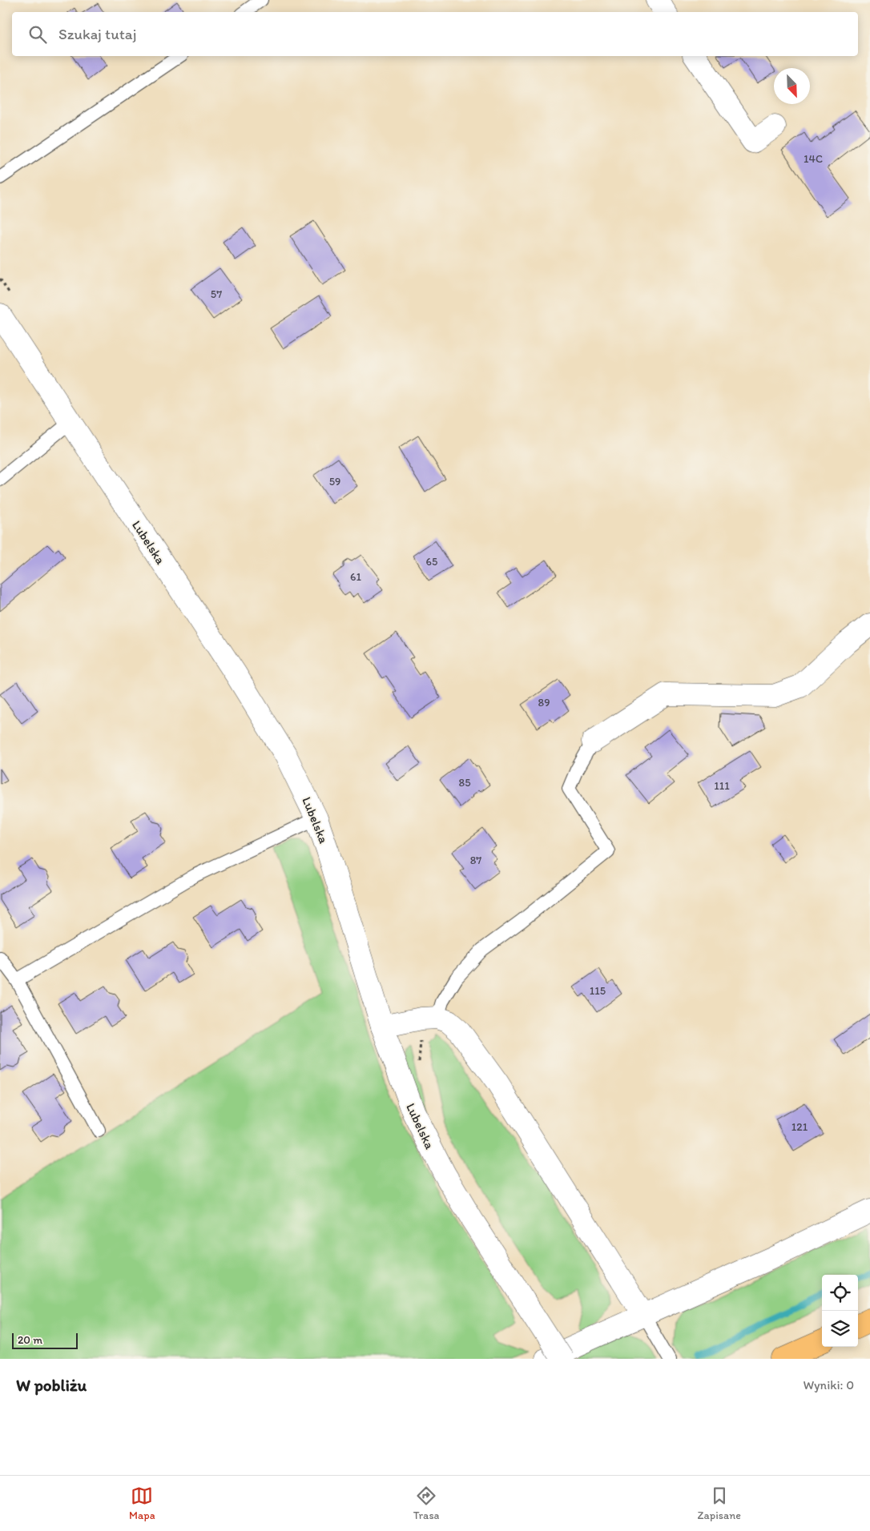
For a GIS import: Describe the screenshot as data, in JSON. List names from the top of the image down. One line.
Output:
{"streets":{"street":["Lubelska"]},"house_numbers":["14C","57","59","65","61","89","85","111","87","115","121"],"scale_bar":"20 m","north":"bottom right","page":{"search":"Szukaj tutaj","scale":"20 m","heading":["W pobliżu","Wyniki: 0"],"nav":["Mapa","Trasa","Zapisane"]}}
